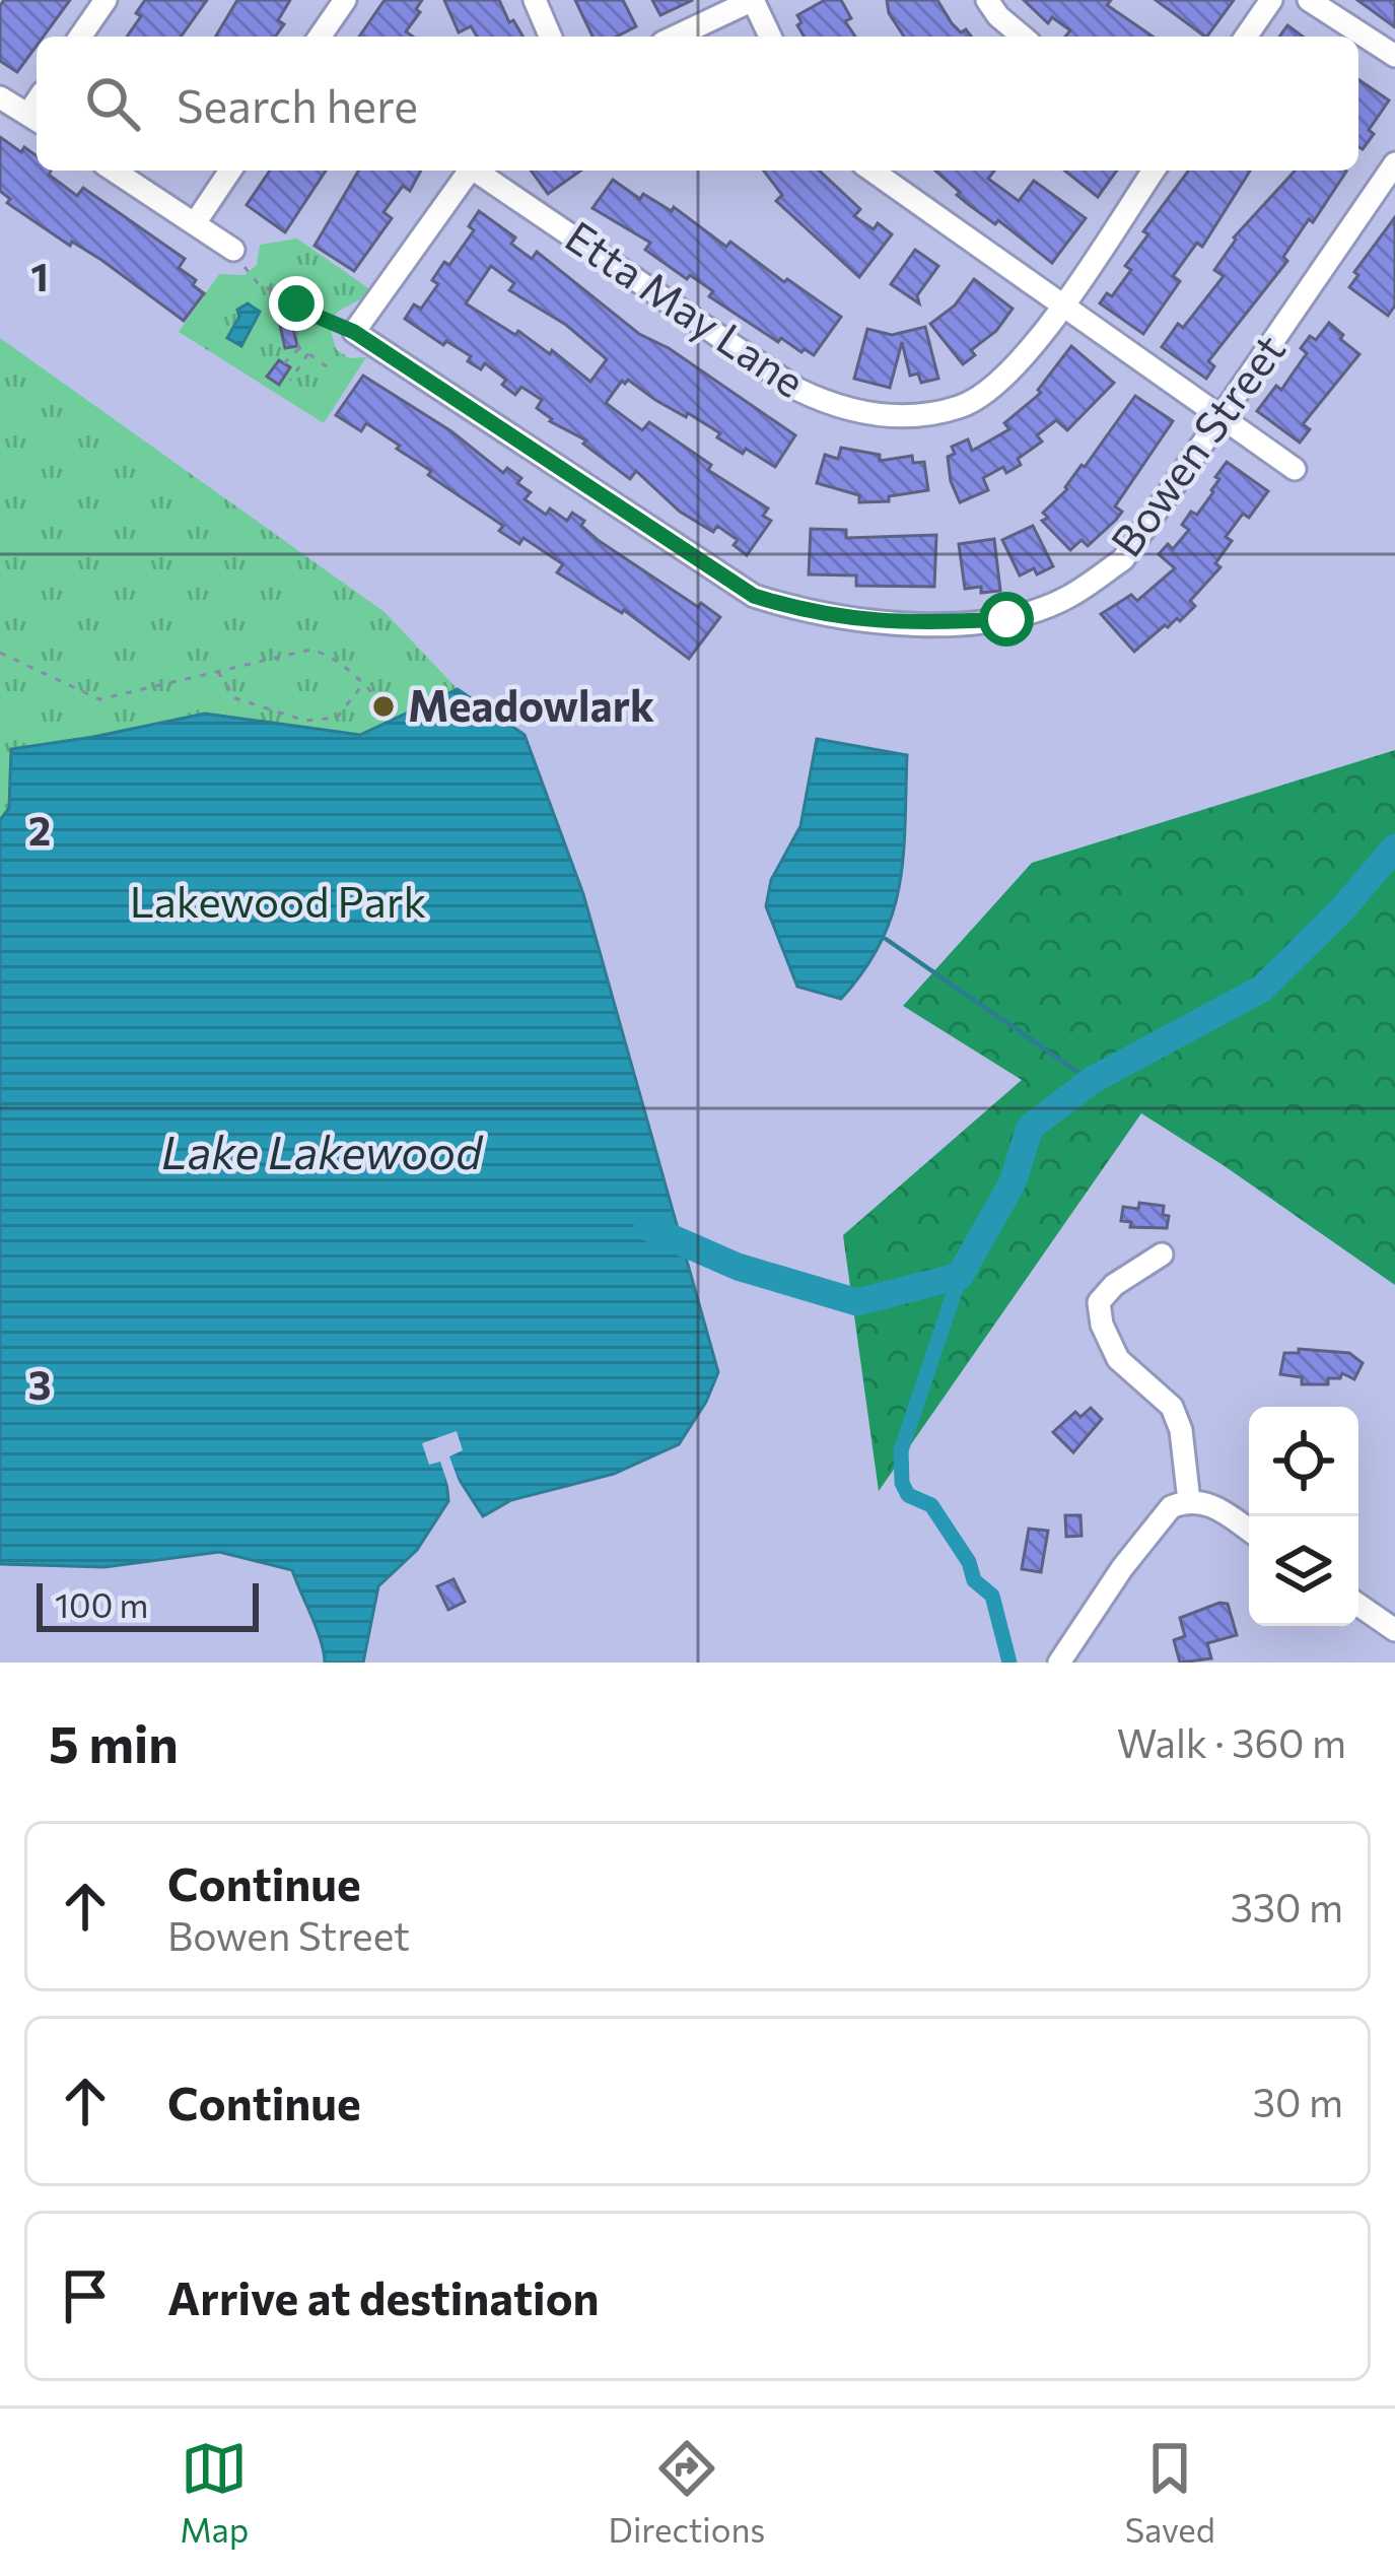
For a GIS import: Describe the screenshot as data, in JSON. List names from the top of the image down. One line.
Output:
{"streets":{"street":["Etta May Lane","Bowen Street"]},"water":["Lake Lakewood"],"parks":["Lakewood Park"],"places":["Meadowlark"],"scale_bar":"100 m","page":{"search":"Search here","scale":"100 m","heading":["5 min","Walk · 360 m"],"list":[["Continue","Bowen Street","330 m"],["Continue","30 m"],"Arrive at destination"],"nav":["Map","Directions","Saved"]},"grid":{"rows":["1","2","3"]}}
